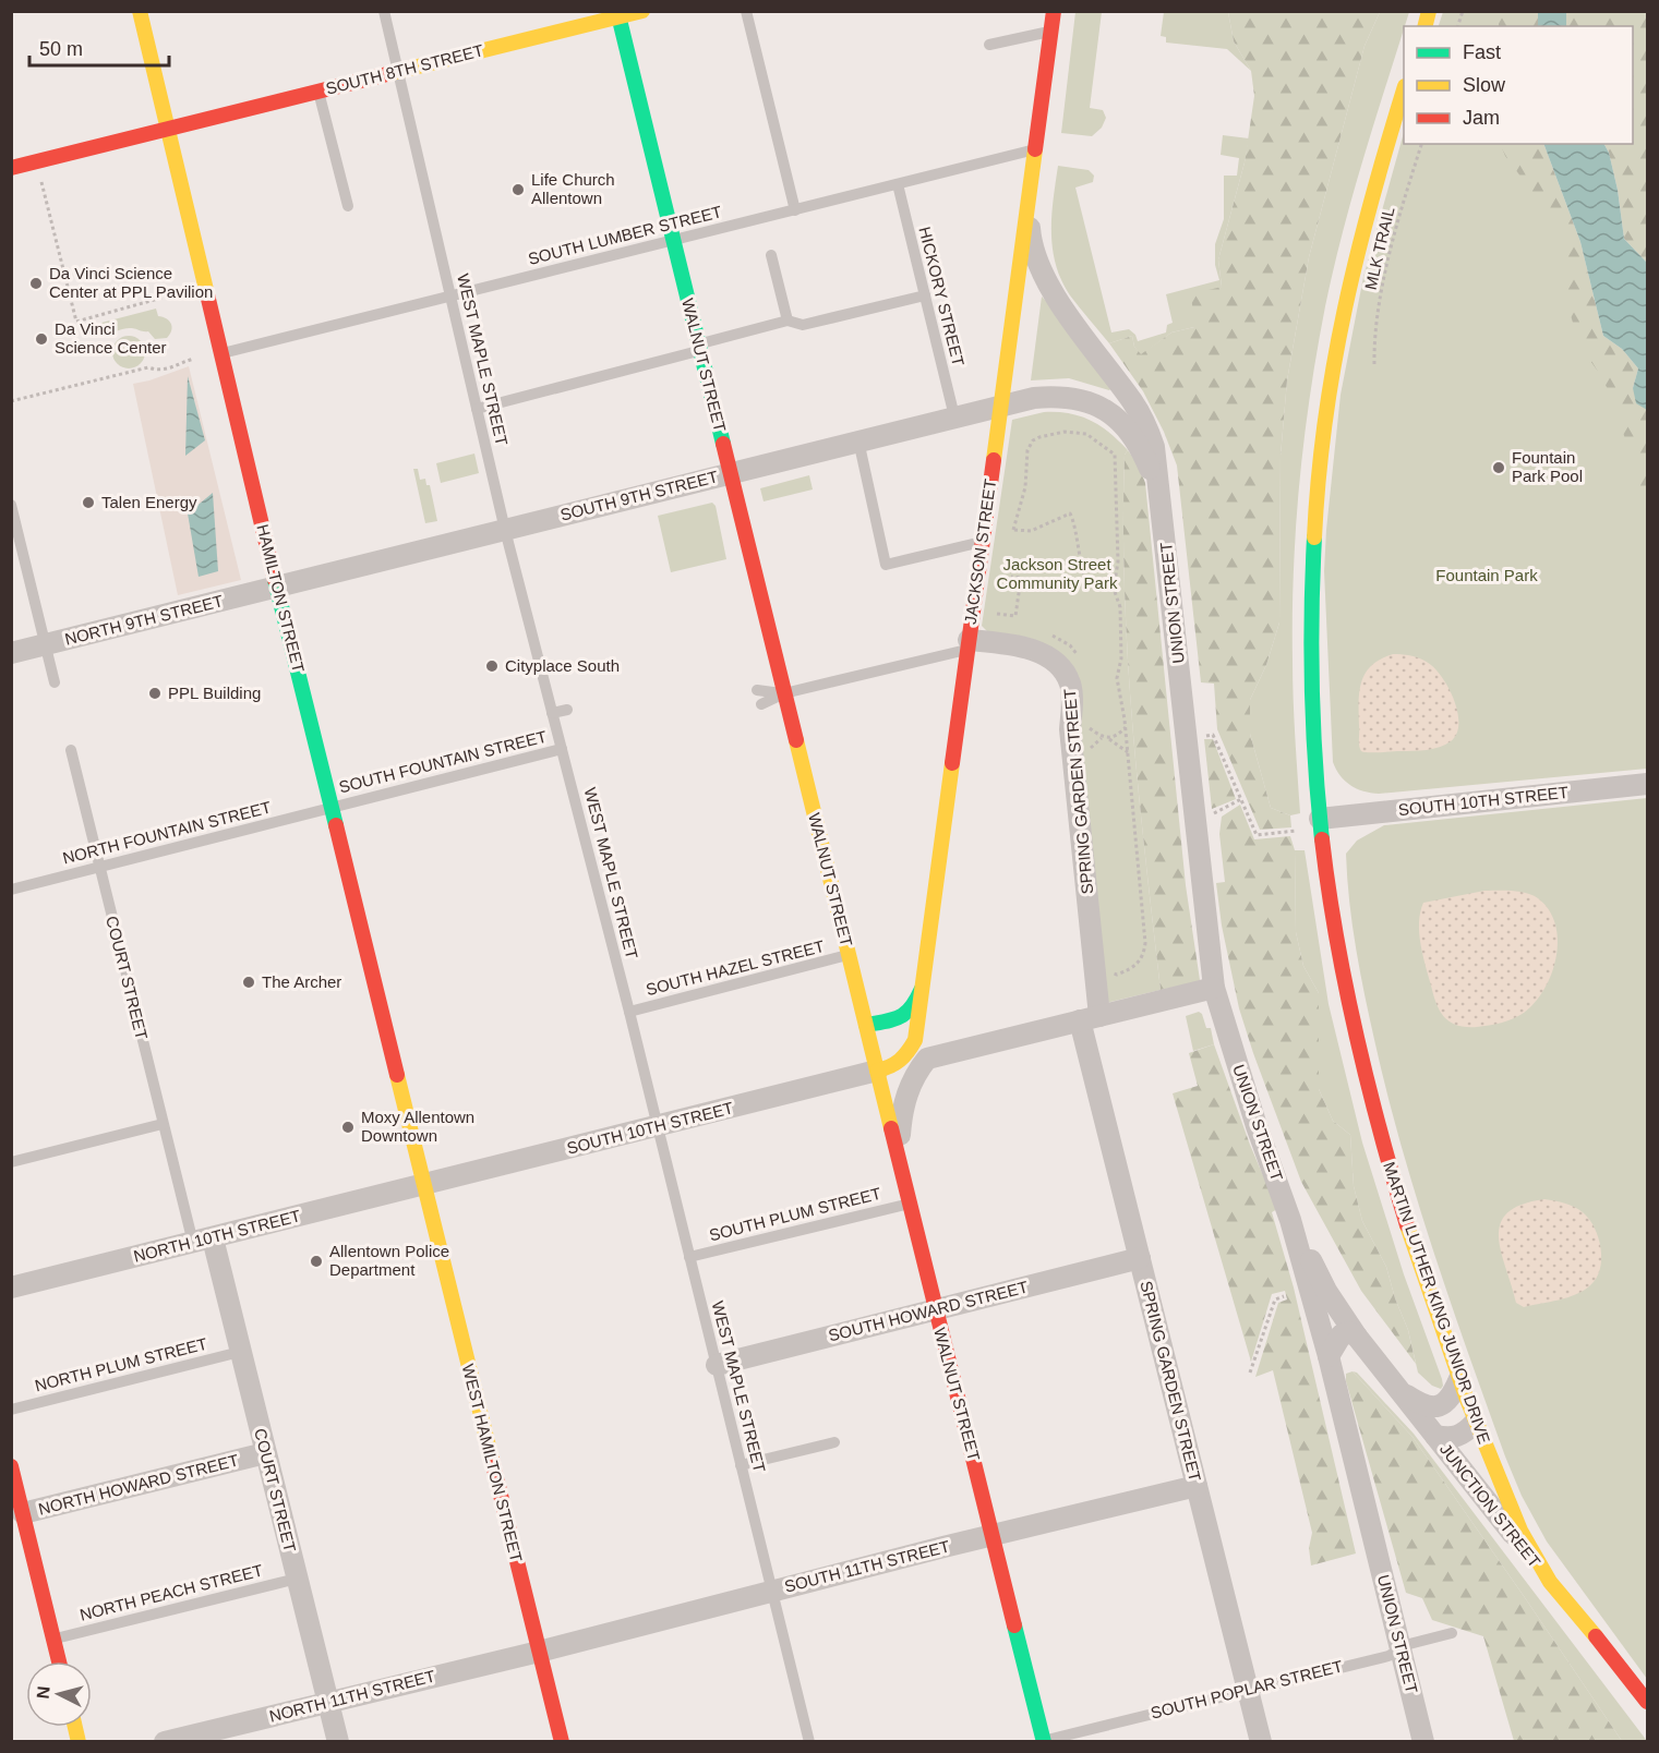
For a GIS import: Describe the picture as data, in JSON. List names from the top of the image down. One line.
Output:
{"streets":{"main road":["SOUTH 8TH STREET","WALNUT STREET","JACKSON STREET","HAMILTON STREET","MARTIN LUTHER KING JUNIOR DRIVE","WEST HAMILTON STREET"],"street":["SOUTH 9TH STREET","UNION STREET","NORTH 9TH STREET","SPRING GARDEN STREET","SOUTH 10TH STREET","COURT STREET","NORTH 10TH STREET","SOUTH HOWARD STREET","NORTH HOWARD STREET","JUNCTION STREET","SOUTH 11TH STREET","NORTH 11TH STREET"],"lane":["SOUTH LUMBER STREET","HICKORY STREET","WEST MAPLE STREET","SOUTH FOUNTAIN STREET","NORTH FOUNTAIN STREET","SOUTH HAZEL STREET","SOUTH PLUM STREET","NORTH PLUM STREET","NORTH PEACH STREET","SOUTH POPLAR STREET"],"path":["MLK TRAIL"]},"crossings":[["SOUTH 8TH STREET","WEST MAPLE STREET"],["SOUTH 8TH STREET","WALNUT STREET"],["SOUTH 8TH STREET","HAMILTON STREET"],["SOUTH LUMBER STREET","HICKORY STREET"],["SOUTH LUMBER STREET","WEST MAPLE STREET"],["SOUTH LUMBER STREET","WALNUT STREET"],["SOUTH LUMBER STREET","JACKSON STREET"],["SOUTH LUMBER STREET","HAMILTON STREET"],["HICKORY STREET","SOUTH 9TH STREET"],["WEST MAPLE STREET","SOUTH 9TH STREET"],["WEST MAPLE STREET","SOUTH FOUNTAIN STREET"],["WEST MAPLE STREET","SOUTH 10TH STREET"],["WEST MAPLE STREET","SOUTH HAZEL STREET"],["WEST MAPLE STREET","SOUTH PLUM STREET"],["WEST MAPLE STREET","SOUTH HOWARD STREET"],["WEST MAPLE STREET","SOUTH 11TH STREET"],["WALNUT STREET","SOUTH 9TH STREET"],["WALNUT STREET","SOUTH 10TH STREET"],["WALNUT STREET","SOUTH HAZEL STREET"],["WALNUT STREET","SOUTH PLUM STREET"],["WALNUT STREET","SOUTH HOWARD STREET"],["WALNUT STREET","SOUTH 11TH STREET"],["WALNUT STREET","SOUTH POPLAR STREET"],["SOUTH 9TH STREET","JACKSON STREET"],["SOUTH 9TH STREET","HAMILTON STREET"],["SOUTH 9TH STREET","UNION STREET"],["SOUTH 9TH STREET","NORTH 9TH STREET"],["JACKSON STREET","UNION STREET"],["JACKSON STREET","SPRING GARDEN STREET"],["HAMILTON STREET","NORTH 9TH STREET"],["HAMILTON STREET","SOUTH FOUNTAIN STREET"],["HAMILTON STREET","SOUTH 10TH STREET"],["HAMILTON STREET","NORTH FOUNTAIN STREET"],["HAMILTON STREET","NORTH 10TH STREET"],["HAMILTON STREET","WEST HAMILTON STREET"],["UNION STREET","JUNCTION STREET"],["UNION STREET","SOUTH POPLAR STREET"],["SOUTH FOUNTAIN STREET","NORTH FOUNTAIN STREET"],["SPRING GARDEN STREET","SOUTH HOWARD STREET"],["SPRING GARDEN STREET","SOUTH 11TH STREET"],["SPRING GARDEN STREET","SOUTH POPLAR STREET"],["SOUTH 10TH STREET","NORTH 10TH STREET"],["SOUTH 10TH STREET","MARTIN LUTHER KING JUNIOR DRIVE"],["SOUTH 10TH STREET","WEST HAMILTON STREET"],["NORTH FOUNTAIN STREET","COURT STREET"],["COURT STREET","NORTH 10TH STREET"],["COURT STREET","NORTH PLUM STREET"],["COURT STREET","NORTH HOWARD STREET"],["COURT STREET","NORTH PEACH STREET"],["COURT STREET","NORTH 11TH STREET"],["NORTH 10TH STREET","WEST HAMILTON STREET"],["MARTIN LUTHER KING JUNIOR DRIVE","JUNCTION STREET"],["WEST HAMILTON STREET","SOUTH 11TH STREET"],["WEST HAMILTON STREET","NORTH 11TH STREET"],["SOUTH 11TH STREET","NORTH 11TH STREET"]],"parks":["Jackson Street Community Park","Fountain Park"],"places":["Life Church Allentown","Da Vinci Science Center at PPL Pavilion","Da Vinci Science Center","Fountain Park Pool","Talen Energy","Cityplace South","PPL Building","The Archer","Moxy Allentown Downtown","Allentown Police Department"],"legend":["Fast","Slow","Jam"],"scale_bar":"50 m","north":"left"}
